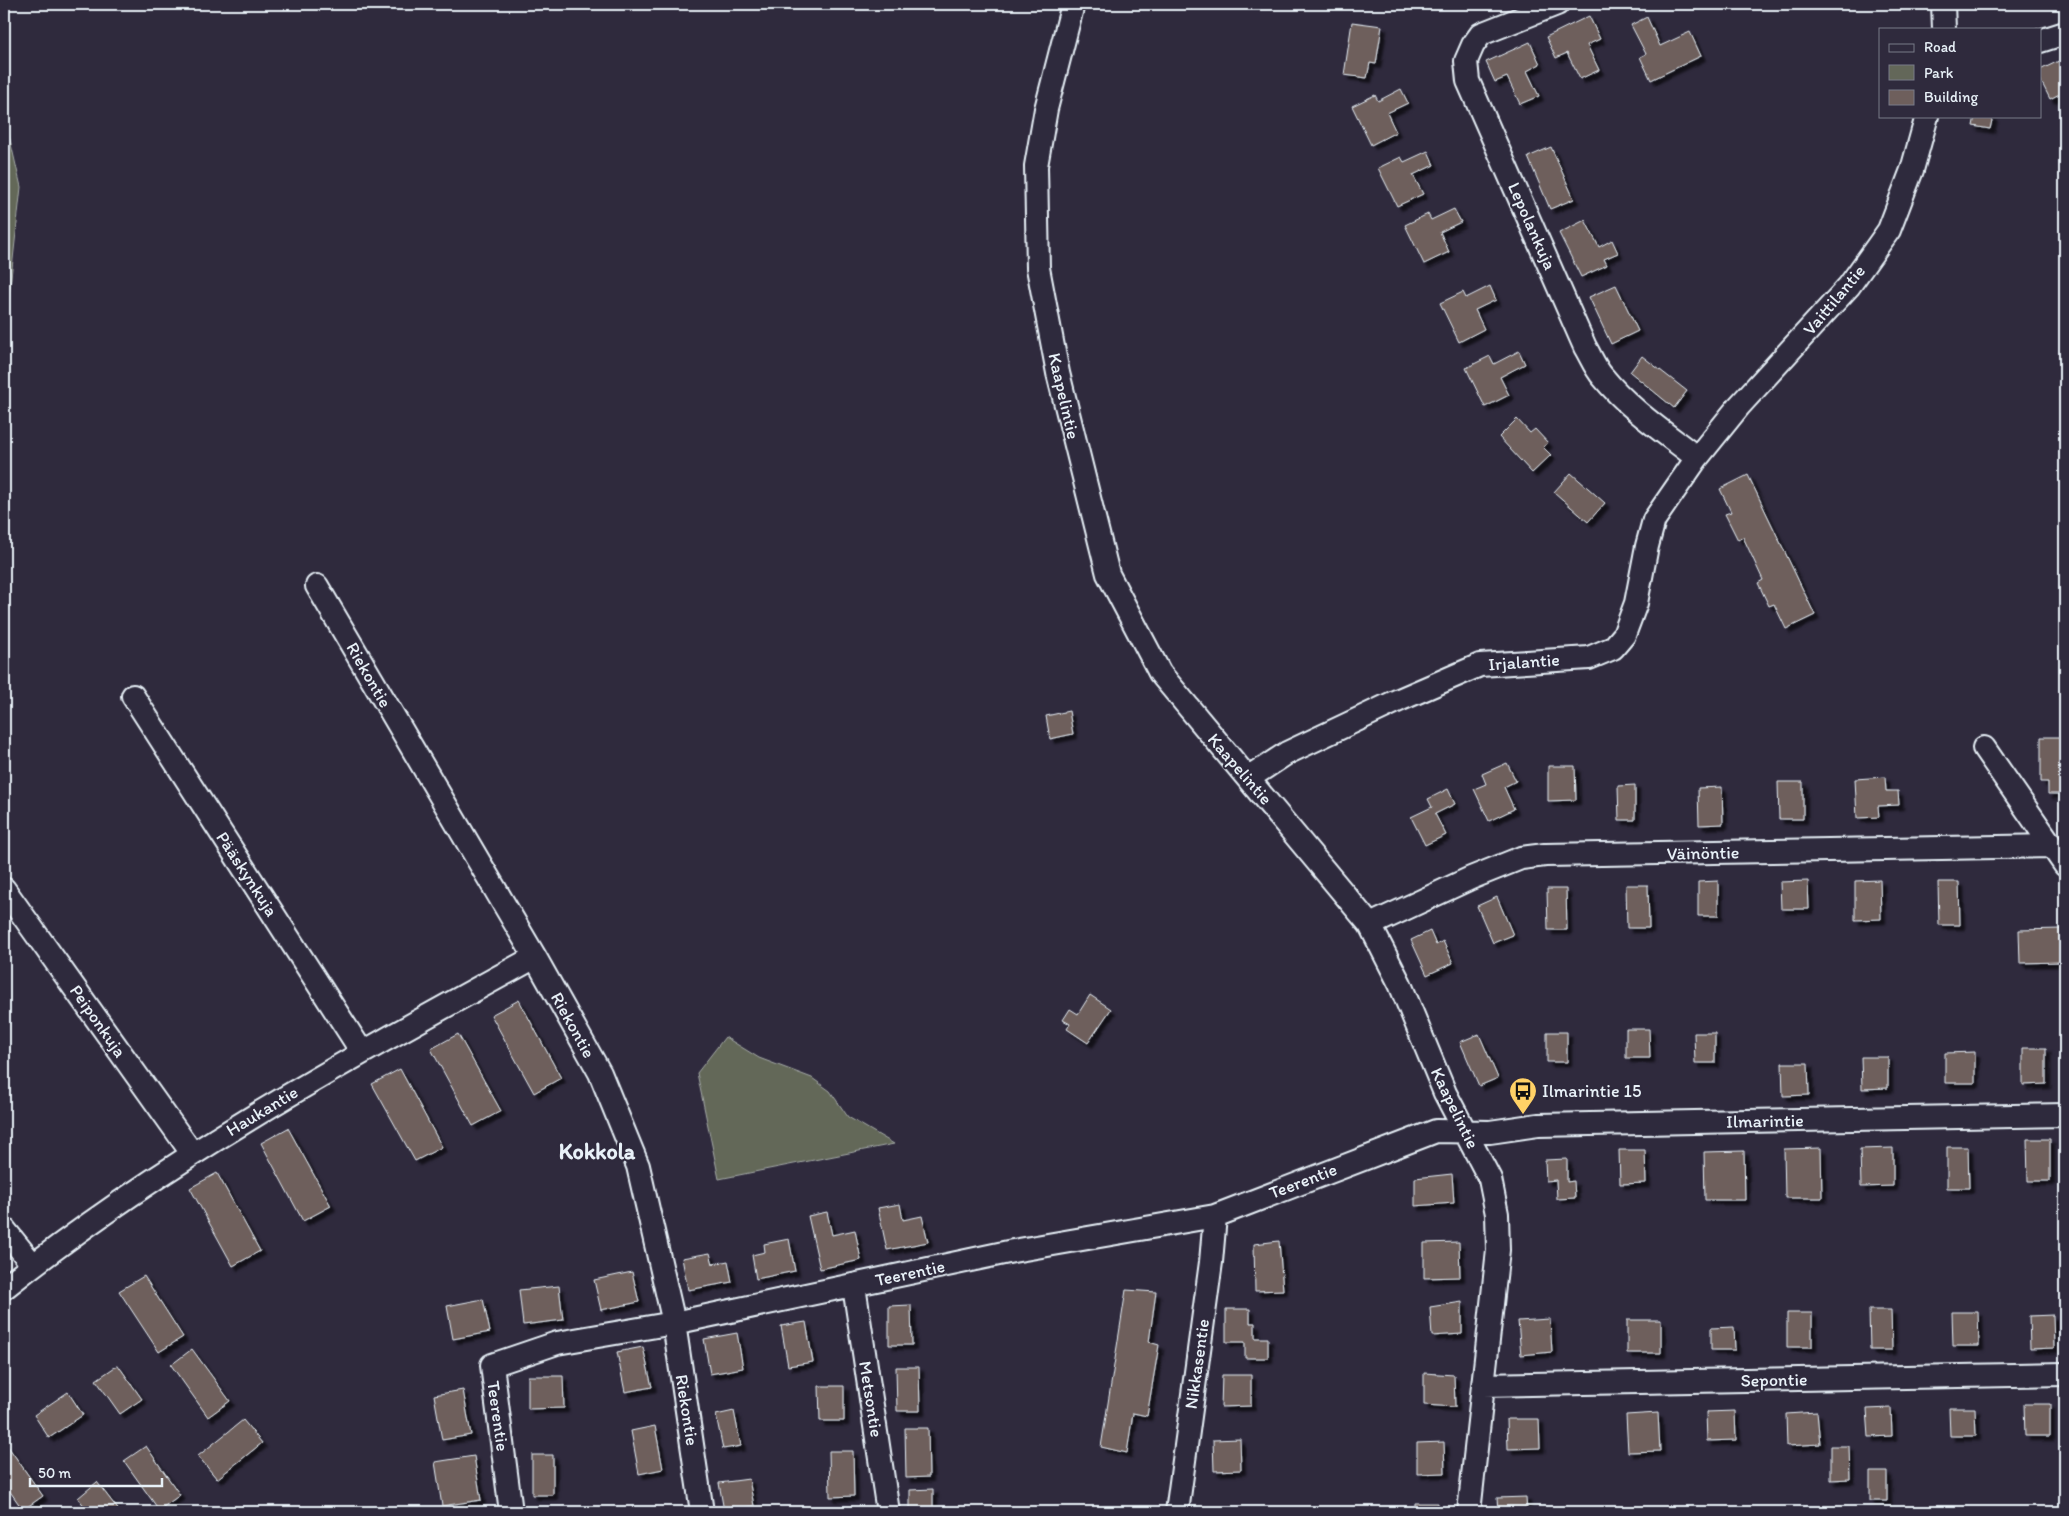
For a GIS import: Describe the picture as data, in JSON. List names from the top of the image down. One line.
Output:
{"streets":{"street":["Lepolankuja","Vaittilantie","Kaapelintie","Irjalantie","Riekontie","Väinöntie","Pääskynkuja","Peiponkuja","Haukantie","Ilmarintie","Teerentie","Nikkasentie","Sepontie","Metsontie"]},"crossings":[["Lepolankuja","Vaittilantie"],["Lepolankuja","Irjalantie"],["Vaittilantie","Irjalantie"],["Kaapelintie","Irjalantie"],["Kaapelintie","Väinöntie"],["Kaapelintie","Ilmarintie"],["Kaapelintie","Teerentie"],["Kaapelintie","Sepontie"],["Riekontie","Haukantie"],["Riekontie","Teerentie"],["Pääskynkuja","Haukantie"],["Peiponkuja","Haukantie"],["Ilmarintie","Teerentie"],["Teerentie","Nikkasentie"],["Teerentie","Metsontie"]],"districts":["Kokkola"],"places":{"bus stop":["Ilmarintie 15"]},"legend":["Road","Park","Building"],"scale_bar":"50 m"}
